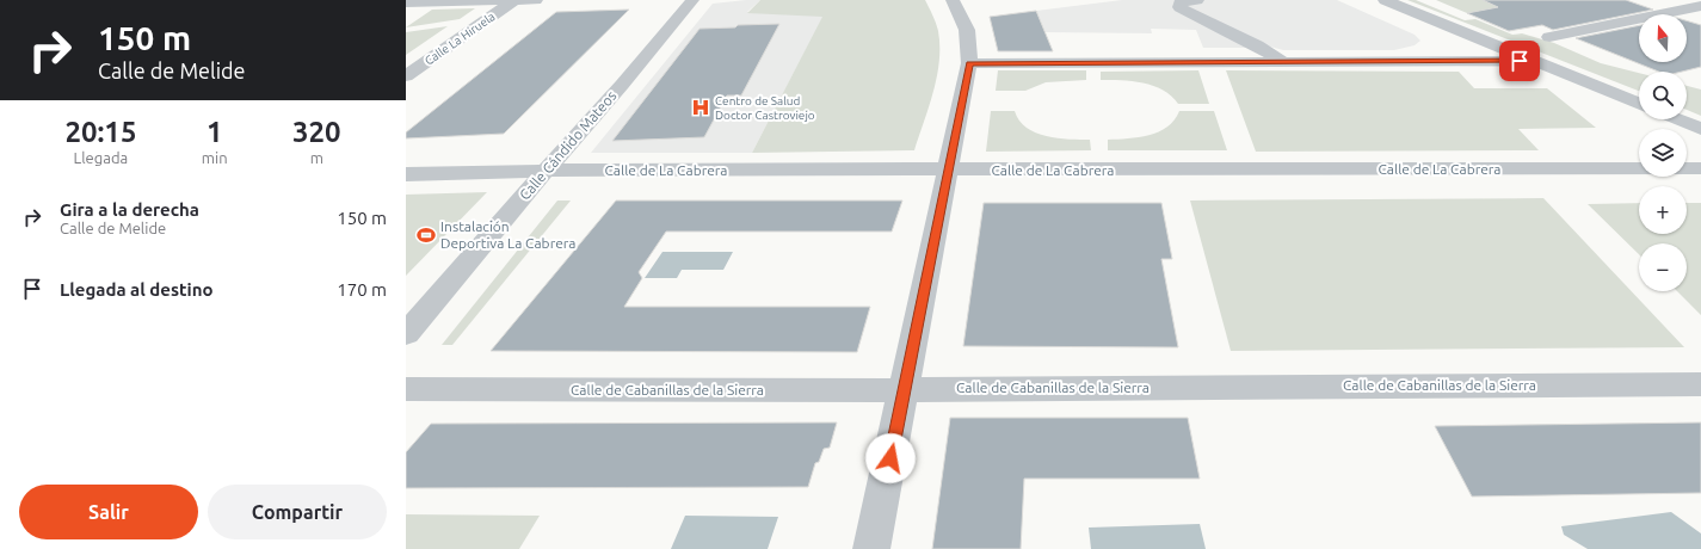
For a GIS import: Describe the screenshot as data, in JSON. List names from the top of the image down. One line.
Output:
{"streets":{"street":["Calle La Hiruela","Calle Cándido Mateos","Calle de La Cabrera","Calle de Cabanillas de la Sierra"]},"crossings":[["Calle Cándido Mateos","Calle de La Cabrera"]],"places":{"hospital":["Centro de Salud Doctor Castroviejo"],"sports":["Instalación Deportiva La Cabrera"]},"north":"top","page":{"turn":["150 m","Calle de Melide"],"map_buttons":["+","−"],"eta":["20:15","Llegada","1","min","320","m"],"list":[{"name":"Gira a la derecha","note":"Calle de Melide","value":"150 m"},{"name":"Llegada al destino","value":"170 m"}],"buttons":["Salir","Compartir"]}}
